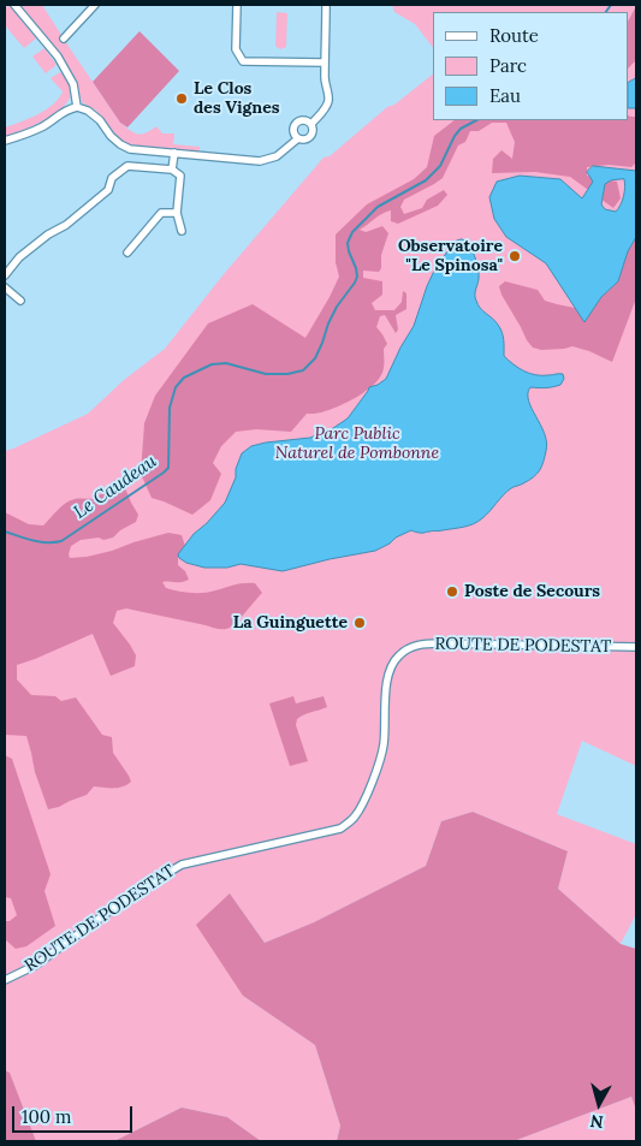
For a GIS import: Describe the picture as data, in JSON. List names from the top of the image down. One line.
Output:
{"streets":{"street":["ROUTE DE PODESTAT"]},"water":["Le Caudeau"],"parks":["Parc Public Naturel de Pombonne"],"places":["Le Clos des Vignes","Observatoire \"Le Spinosa\"","Poste de Secours","La Guinguette"],"legend":["Route","Parc","Eau"],"scale_bar":"100 m","north":"bottom"}
